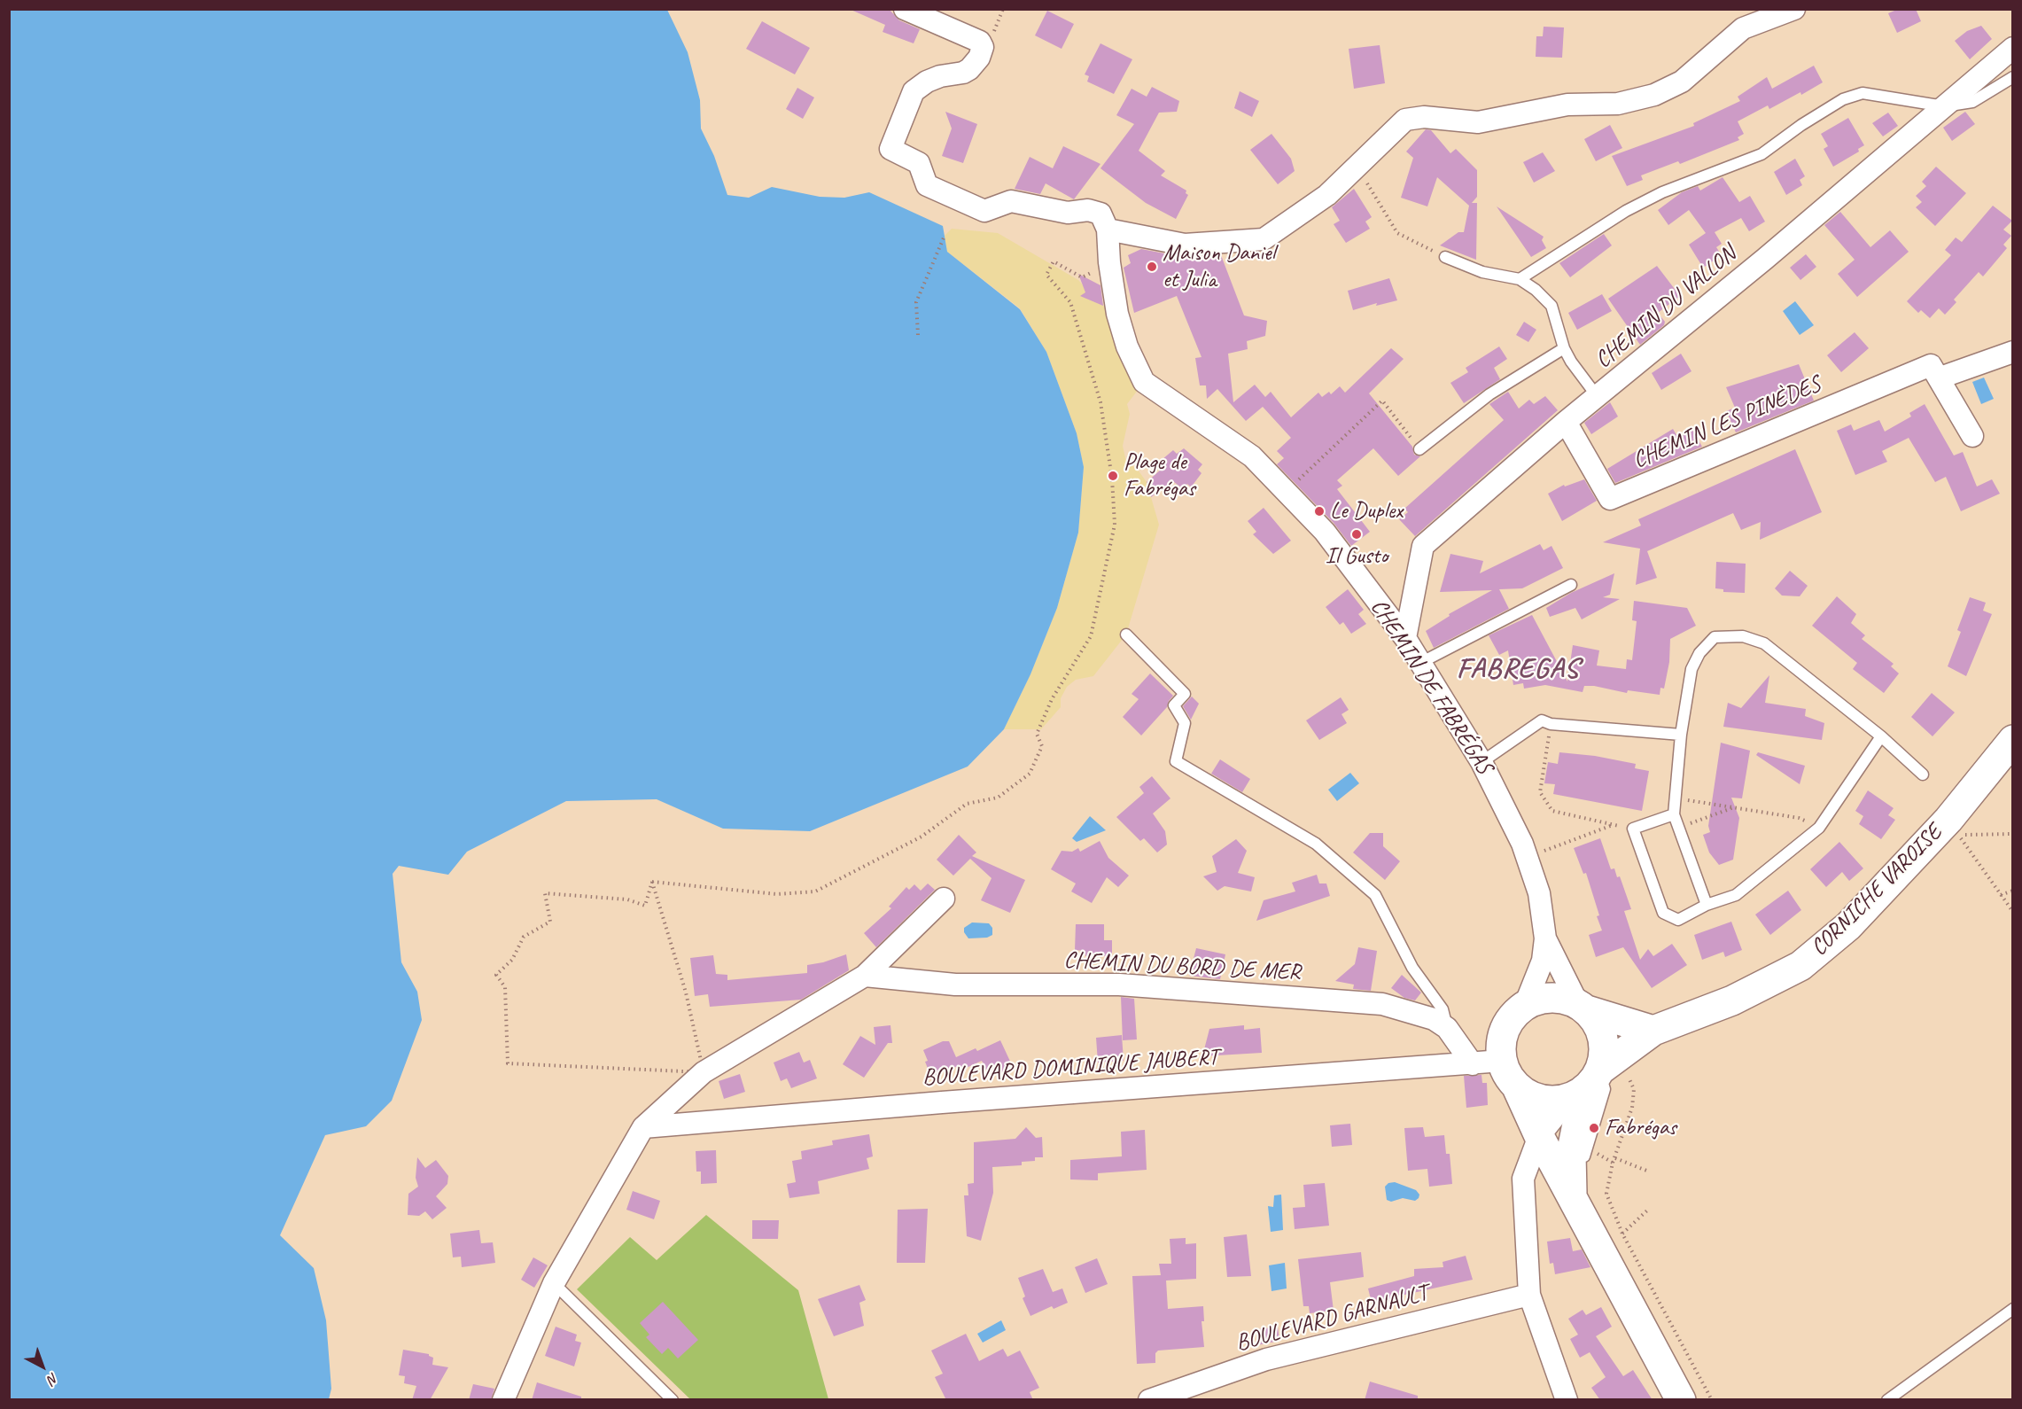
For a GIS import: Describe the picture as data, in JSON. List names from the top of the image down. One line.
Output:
{"streets":{"street":["CHEMIN DU VALLON","CHEMIN LES PINÈDES","CHEMIN DE FABRÉGAS","CORNICHE VAROISE","CHEMIN DU BORD DE MER","BOULEVARD DOMINIQUE JAUBERT","BOULEVARD GARNAULT"]},"crossings":[["CHEMIN DU VALLON","CHEMIN LES PINÈDES"],["CHEMIN DU VALLON","CHEMIN DE FABRÉGAS"],["CHEMIN DE FABRÉGAS","CORNICHE VAROISE"],["CHEMIN DE FABRÉGAS","BOULEVARD DOMINIQUE JAUBERT"],["CORNICHE VAROISE","BOULEVARD DOMINIQUE JAUBERT"],["CHEMIN DU BORD DE MER","BOULEVARD DOMINIQUE JAUBERT"]],"districts":["FABREGAS"],"places":["Maison Daniel et Julia","Plage de Fabrégas","Le Duplex","Il Gusto","Fabrégas"],"north":"bottom right"}
